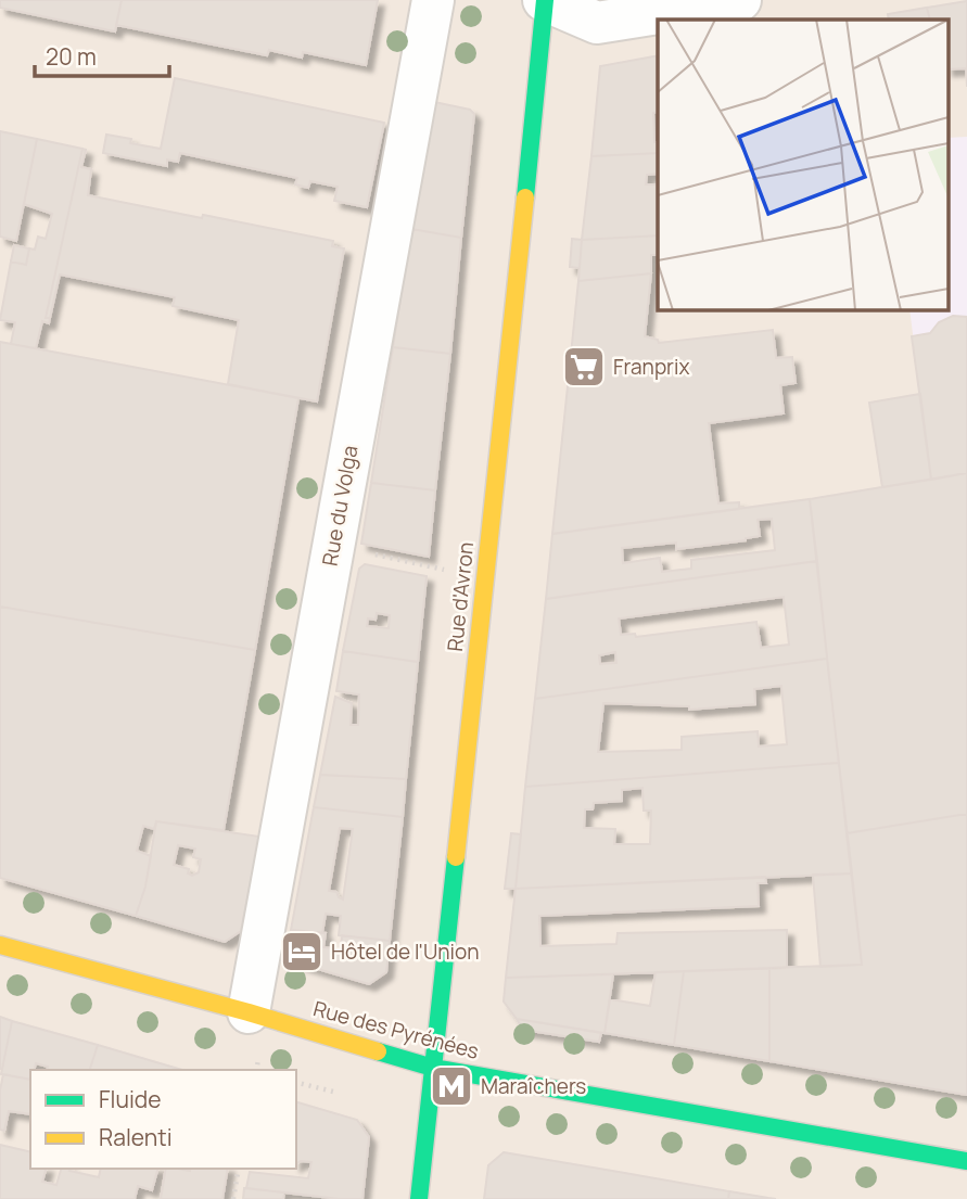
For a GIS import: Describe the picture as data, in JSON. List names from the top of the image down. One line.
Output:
{"streets":{"street":["Rue du Volga","Rue d'Avron","Rue des Pyrénées"]},"crossings":[["Rue du Volga","Rue des Pyrénées"],["Rue d'Avron","Rue des Pyrénées"]],"places":{"supermarket":["Franprix"],"hotel":["Hôtel de l'Union"],"metro station":["Maraîchers"]},"legend":["Fluide","Ralenti"],"scale_bar":"20 m"}
